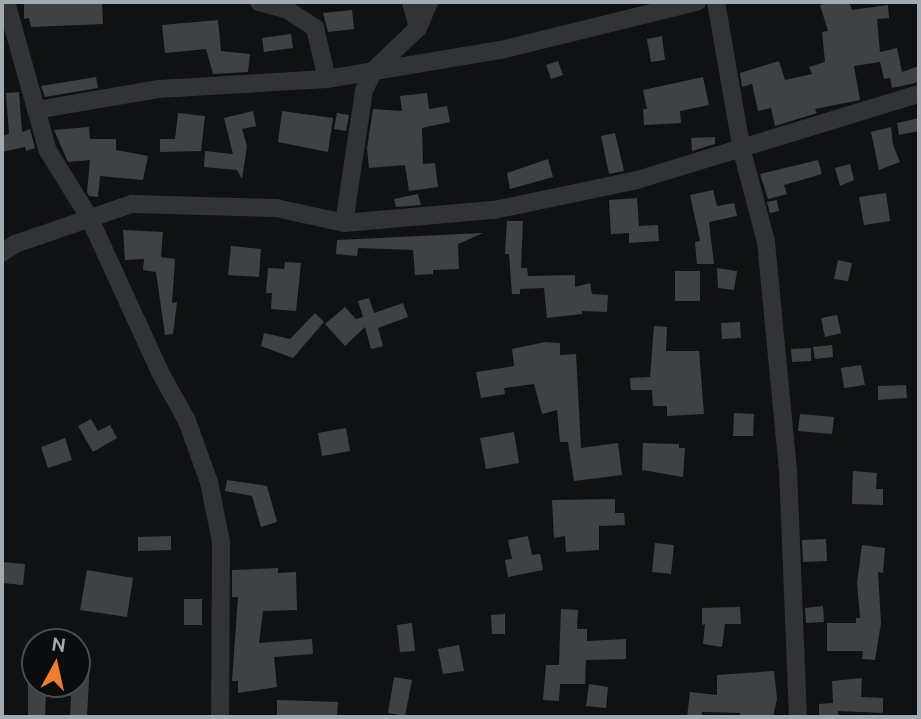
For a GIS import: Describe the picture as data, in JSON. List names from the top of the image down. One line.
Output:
{"north":"top"}
